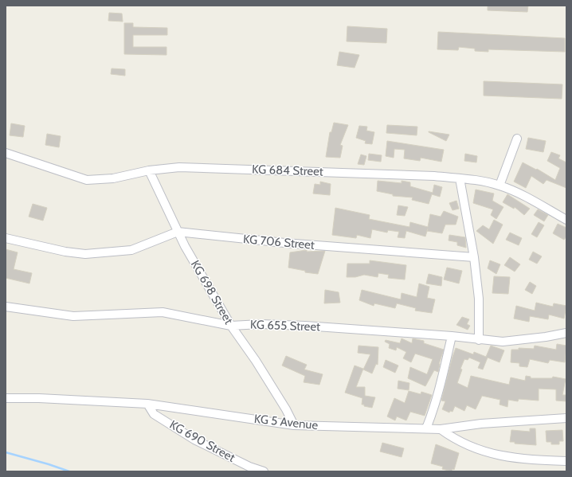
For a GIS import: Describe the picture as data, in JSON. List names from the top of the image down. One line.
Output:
{"streets":{"street":["KG 684 Street","KG 706 Street","KG 698 Street","KG 655 Street","KG 5 Avenue","KG 690 Street"]},"crossings":[["KG 684 Street","KG 698 Street"],["KG 706 Street","KG 698 Street"],["KG 698 Street","KG 655 Street"],["KG 698 Street","KG 5 Avenue"],["KG 5 Avenue","KG 690 Street"]]}
